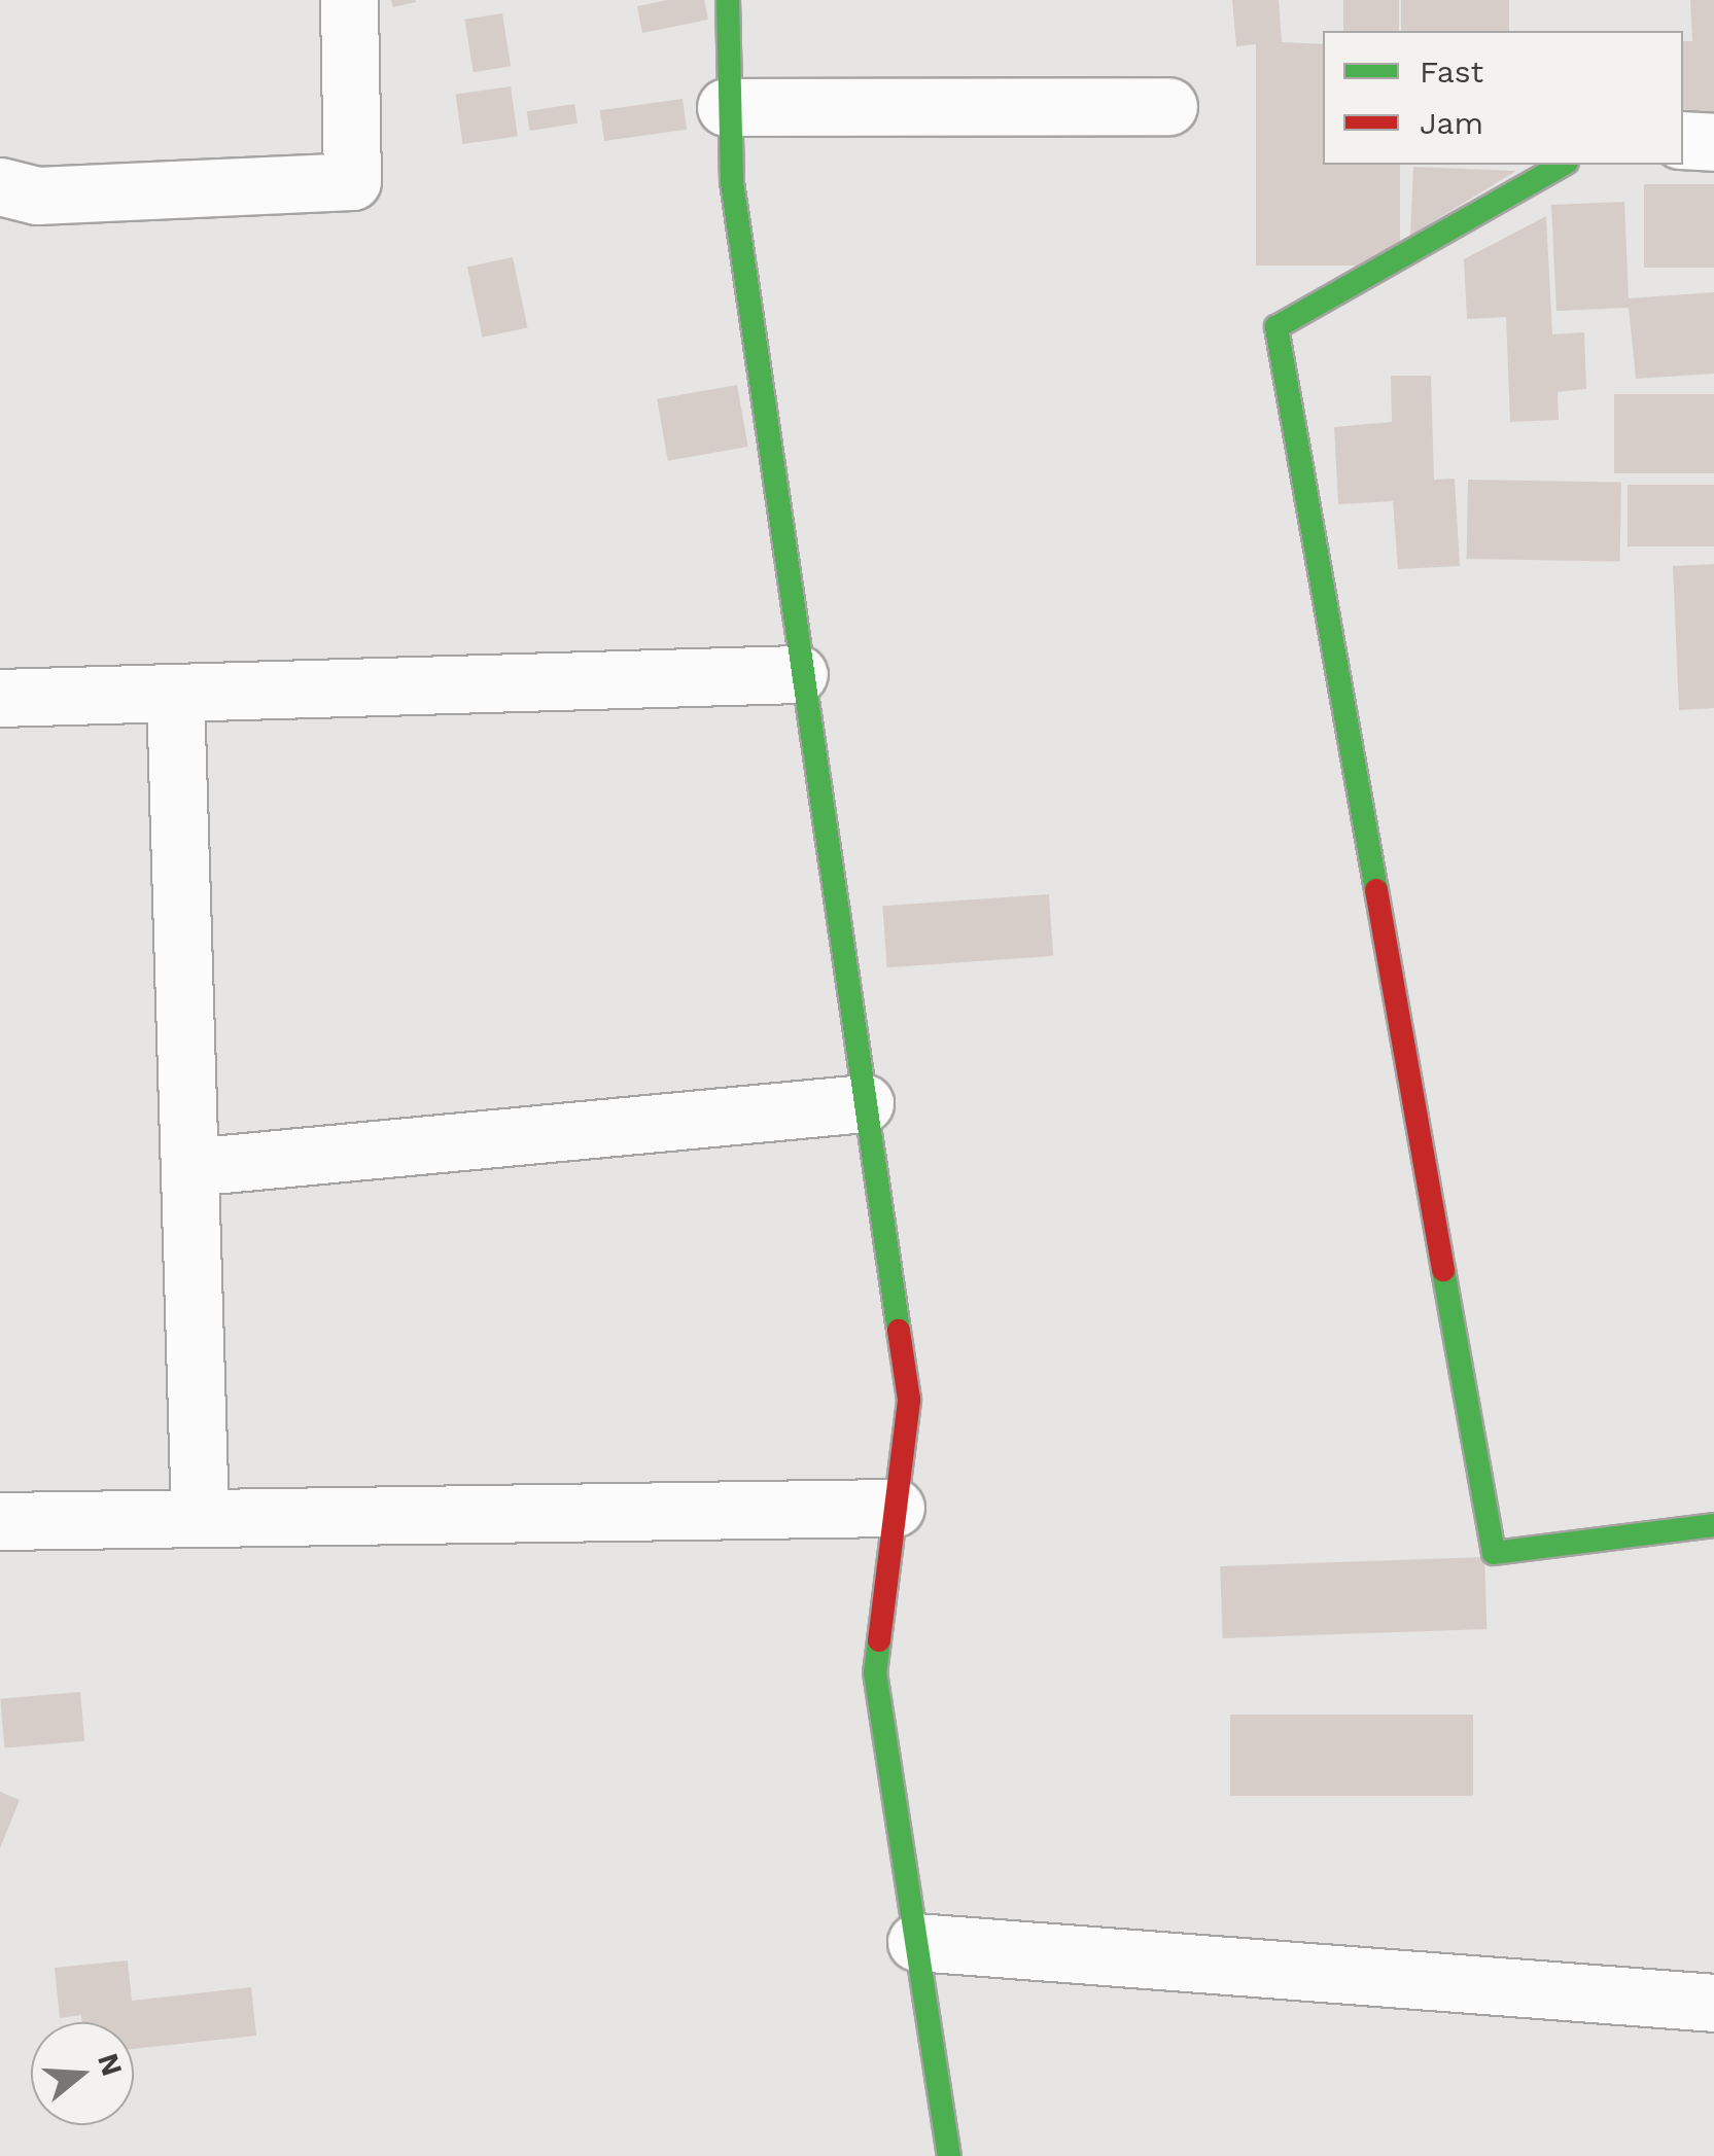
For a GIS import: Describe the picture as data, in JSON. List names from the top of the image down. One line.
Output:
{"legend":["Fast","Jam"],"north":"right"}
